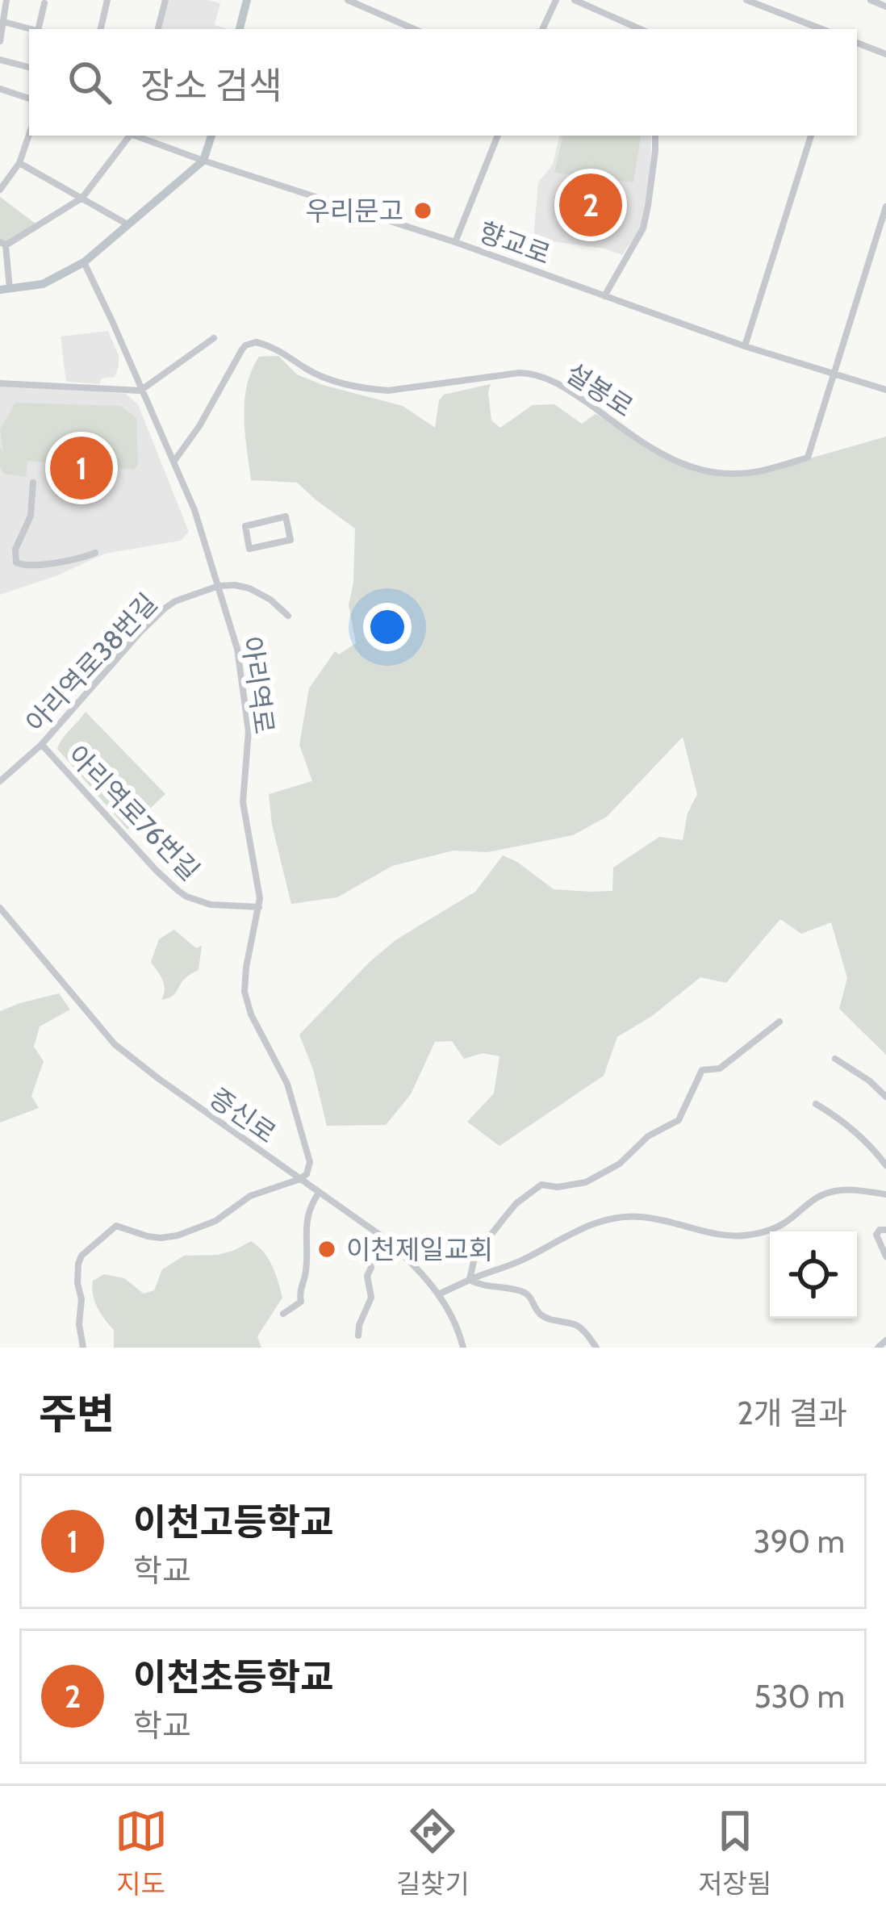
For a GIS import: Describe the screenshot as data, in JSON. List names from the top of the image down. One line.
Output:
{"streets":{"street":["향교로","설봉로","아리역로38번길","아리역로","아리역로76번길","증신로"]},"crossings":[["향교로","설봉로"],["설봉로","아리역로"],["아리역로38번길","아리역로"],["아리역로38번길","아리역로76번길"],["아리역로","아리역로76번길"],["아리역로","증신로"]],"places":["우리문고","이천제일교회"],"page":{"search":"장소 검색","pins":["2","1"],"heading":["주변","2개 결과"],"list":[{"mark":"1","name":"이천고등학교","note":"학교","value":"390 m"},{"mark":"2","name":"이천초등학교","note":"학교","value":"530 m"}],"nav":["지도","길찾기","저장됨"]}}
